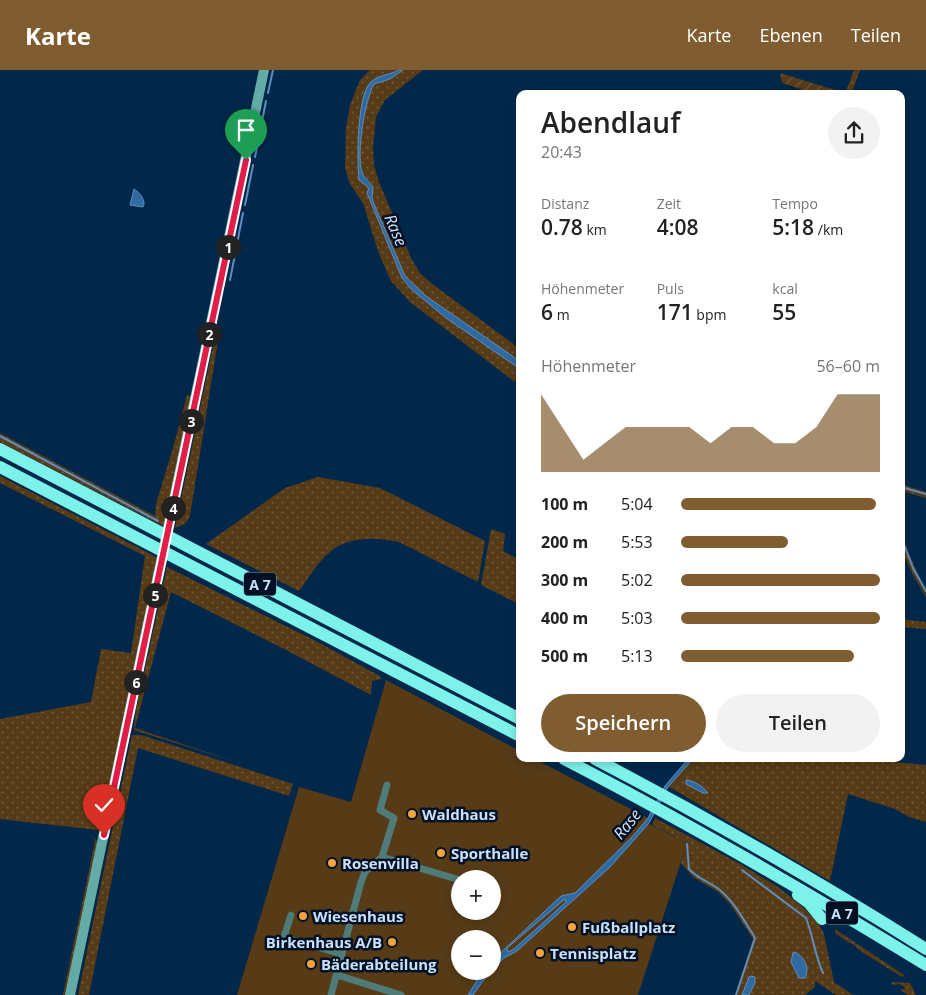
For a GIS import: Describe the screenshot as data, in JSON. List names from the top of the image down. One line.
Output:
{"streets":{"highway":["A 7"]},"water":["Rase"],"places":["Waldhaus","Sporthalle","Rosenvilla","Wiesenhaus","Fußballplatz","Birkenhaus A/B","Tennisplatz","Bäderabteilung"],"page":{"header":"Karte","nav":["Karte","Ebenen","Teilen"],"heading":["Abendlauf","20:43"],"stats":[["Distanz","0.78 km"],["Zeit","4:08"],["Tempo","5:18 /km"],["Höhenmeter","6 m"],["Puls","171 bpm"],["kcal","55"]],"pins":["1","2","3","4","5","6"],"chart":["Höhenmeter","56–60 m"],"list":[{"name":"100 m","note":"5:04"},{"name":"200 m","note":"5:53"},{"name":"300 m","note":"5:02"},{"name":"400 m","note":"5:03"},{"name":"500 m","note":"5:13"}],"buttons":["Speichern","Teilen"],"map_buttons":["+","−"]}}
